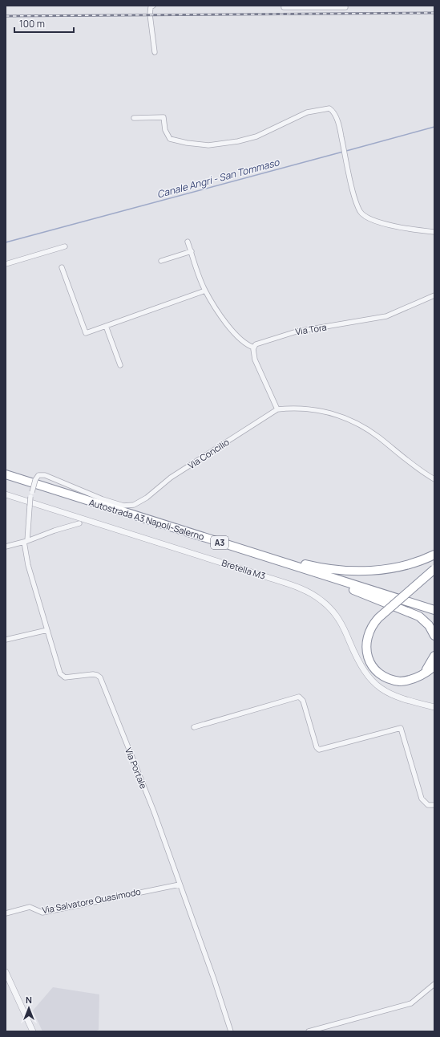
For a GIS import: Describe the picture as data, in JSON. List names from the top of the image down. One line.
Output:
{"streets":{"highway":["Autostrada A3 Napoli-Salerno","A3"],"street":["Via Tora","Via Concilio","Bretella M3","Via Portale","Via Salvatore Quasimodo"]},"crossings":[["Via Concilio","Via Portale"],["Autostrada A3 Napoli-Salerno","A3"],["Via Portale","Via Salvatore Quasimodo"]],"water":["Canale Angri - San Tommaso"],"scale_bar":"100 m","north":"top"}
